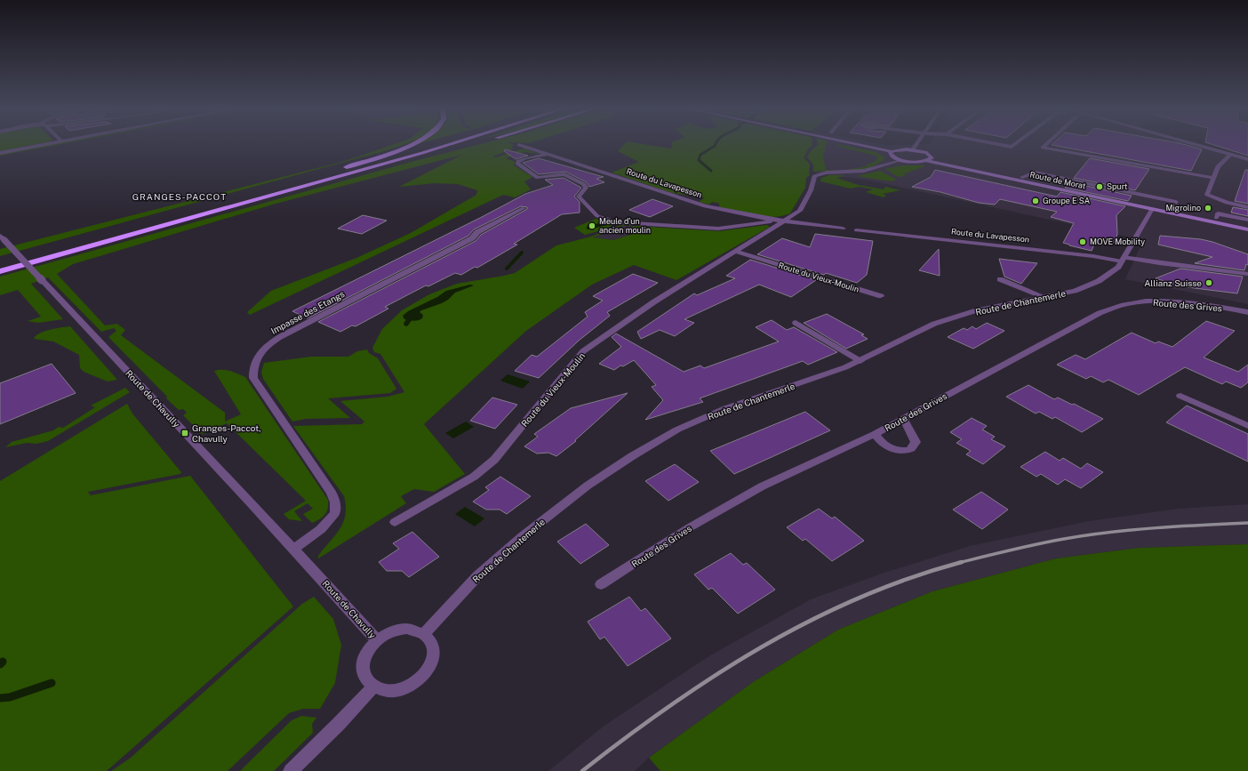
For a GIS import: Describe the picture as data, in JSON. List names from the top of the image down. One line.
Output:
{"streets":{"main road":["Route de Morat"],"street":["Route du Lavapesson","Route du Vieux-Moulin","Route de Chantemerle","Route des Grives","Impasse des Etangs","Route de Chavully"]},"crossings":[["Route de Morat","Route du Vieux-Moulin"],["Route de Morat","Route de Chantemerle"],["Route du Lavapesson","Route du Vieux-Moulin"],["Route du Lavapesson","Route de Chantemerle"],["Route de Chantemerle","Route de Chavully"],["Impasse des Etangs","Route de Chavully"]],"districts":["GRANGES-PACCOT"],"places":{"other":["Spurt","Groupe E SA","Migrolino","Meule d’un ancien moulin","MOVE Mobility","Allianz Suisse"],"transit":["Granges-Paccot, Chavully"]}}
